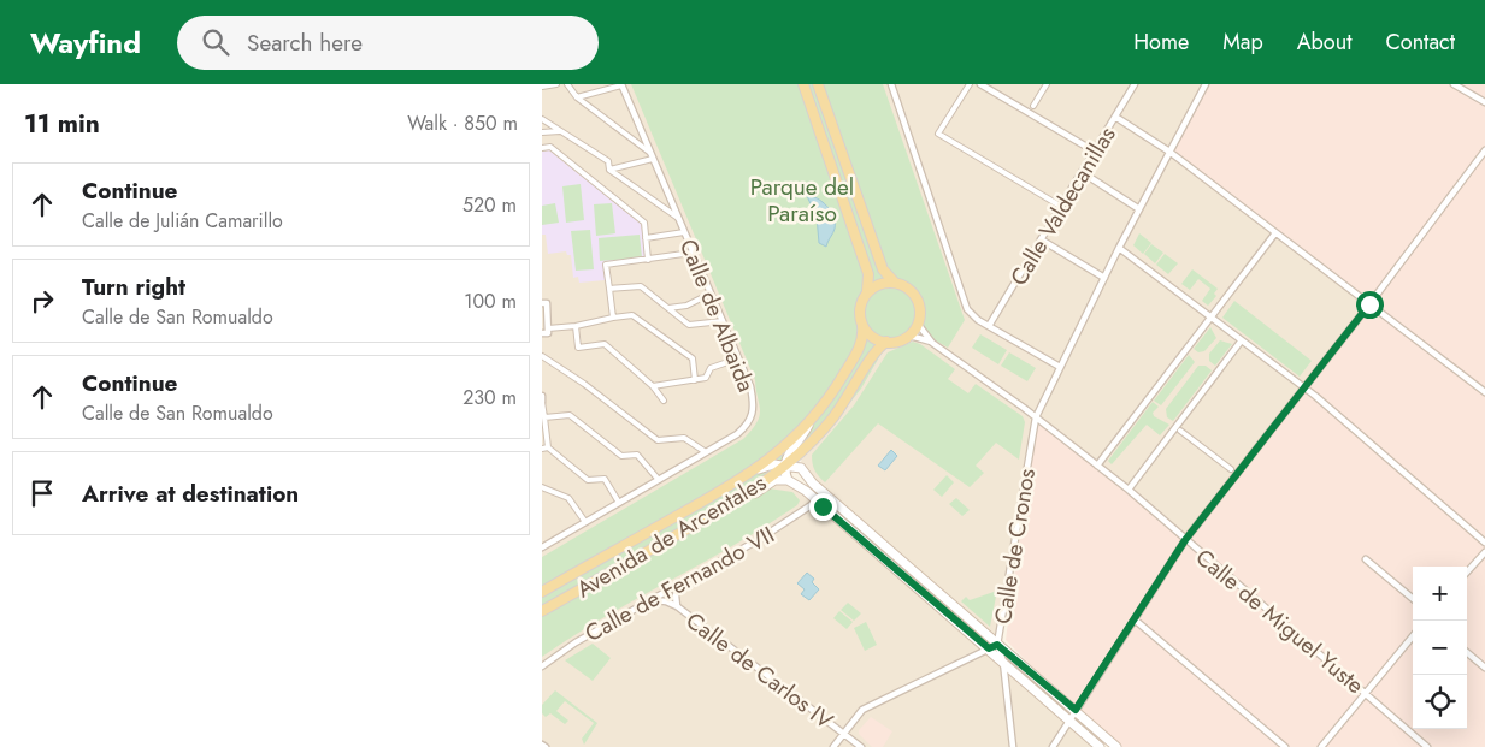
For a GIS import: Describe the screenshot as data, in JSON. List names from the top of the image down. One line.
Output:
{"streets":{"main road":["Avenida de Arcentales"],"street":["Calle Valdecanillas","Calle de Albaida","Calle de Cronos","Calle de Fernando VII","Calle de Miguel Yuste","Calle de Carlos IV"]},"crossings":[["Avenida de Arcentales","Calle de Miguel Yuste"],["Calle de Cronos","Calle de Miguel Yuste"],["Calle de Fernando VII","Calle de Carlos IV"]],"parks":["Parque del Paraíso"],"page":{"header":"Wayfind","search":"Search here","nav":["Home","Map","About","Contact"],"heading":["11 min","Walk · 850 m"],"list":[["Continue","Calle de Julián Camarillo","520 m"],["Turn right","Calle de San Romualdo","100 m"],["Continue","Calle de San Romualdo","230 m"],"Arrive at destination"],"map_buttons":["+","−"]}}
